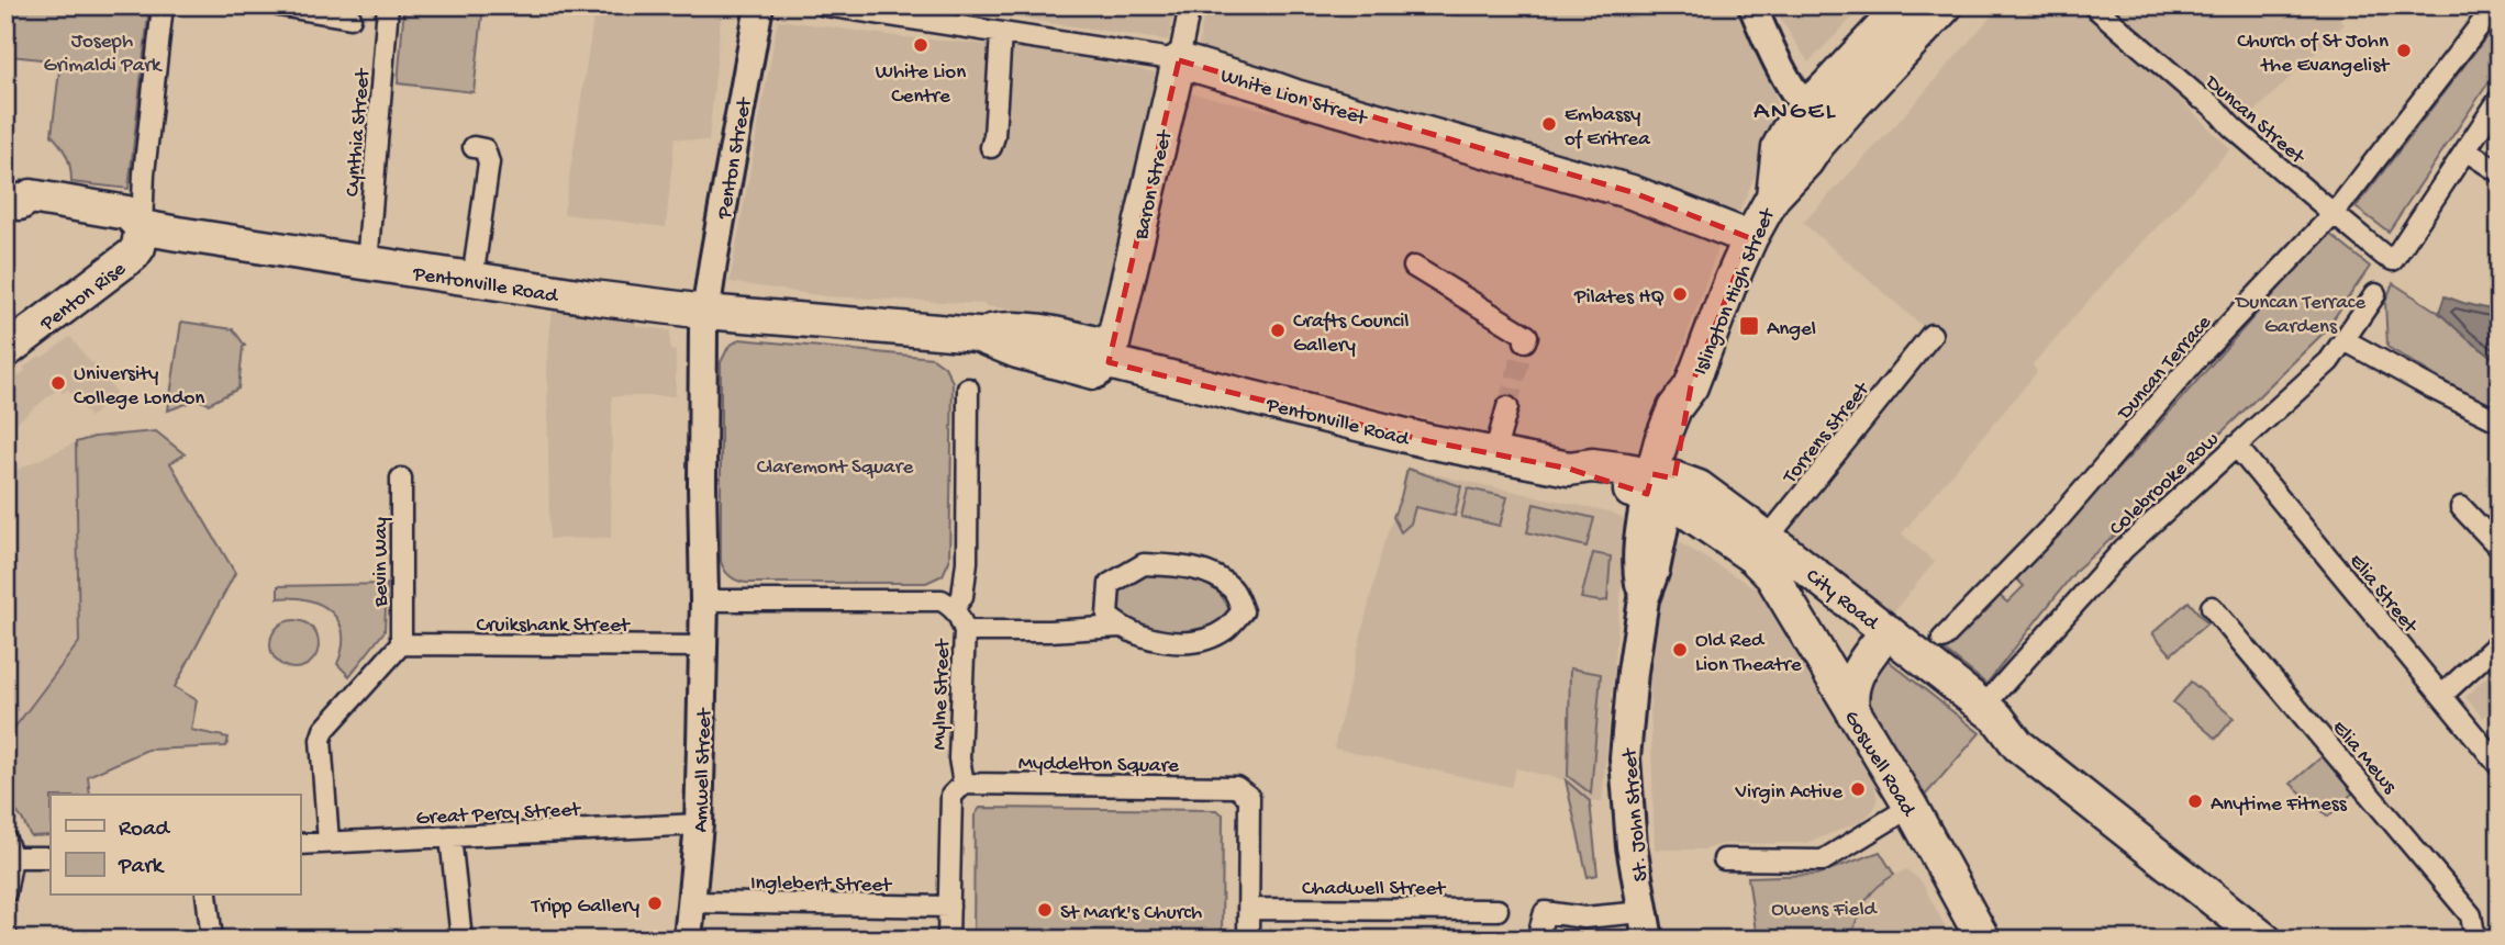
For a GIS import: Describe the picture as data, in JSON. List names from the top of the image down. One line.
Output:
{"streets":{"highway":["White Lion Street","Baron Street","Pentonville Road","Islington High Street","Penton Rise","City Road","Goswell Road"],"main road":["St. John Street"],"street":["Duncan Street","Cynthia Street","Penton Street","Duncan Terrace","Torrens Street","Colebrooke Row","Bevin Way","Elia Street","Cruikshank Street","Mylne Street","Elia Mews","Myddelton Square","Amwell Street","Great Percy Street","Inglebert Street","Chadwell Street"]},"crossings":[["White Lion Street","Baron Street"],["White Lion Street","Islington High Street"],["Duncan Street","Duncan Terrace"],["Cynthia Street","Pentonville Road"],["Penton Street","Pentonville Road"],["Baron Street","Pentonville Road"],["Pentonville Road","Islington High Street"],["Pentonville Road","Penton Rise"],["Pentonville Road","City Road"],["Pentonville Road","St. John Street"],["Islington High Street","City Road"],["Islington High Street","St. John Street"],["Torrens Street","City Road"],["Colebrooke Row","Elia Street"],["Colebrooke Row","City Road"],["Bevin Way","Cruikshank Street"],["City Road","Goswell Road"],["City Road","St. John Street"],["Cruikshank Street","Amwell Street"],["Mylne Street","Myddelton Square"],["Myddelton Square","Chadwell Street"],["Amwell Street","Great Percy Street"],["Amwell Street","Inglebert Street"]],"districts":["ANGEL"],"parks":["Joseph Grimaldi Park","Duncan Terrace Gardens","Claremont Square","Owens Field"],"places":{"other":["White Lion Centre","Church of St John the Evangelist","Embassy of Eritrea","Pilates HQ","Crafts Council Gallery","University College London","Old Red Lion Theatre","Virgin Active","Anytime Fitness","Tripp Gallery","St Mark's Church"],"transit":["Angel"]},"legend":["Road","Park"]}
